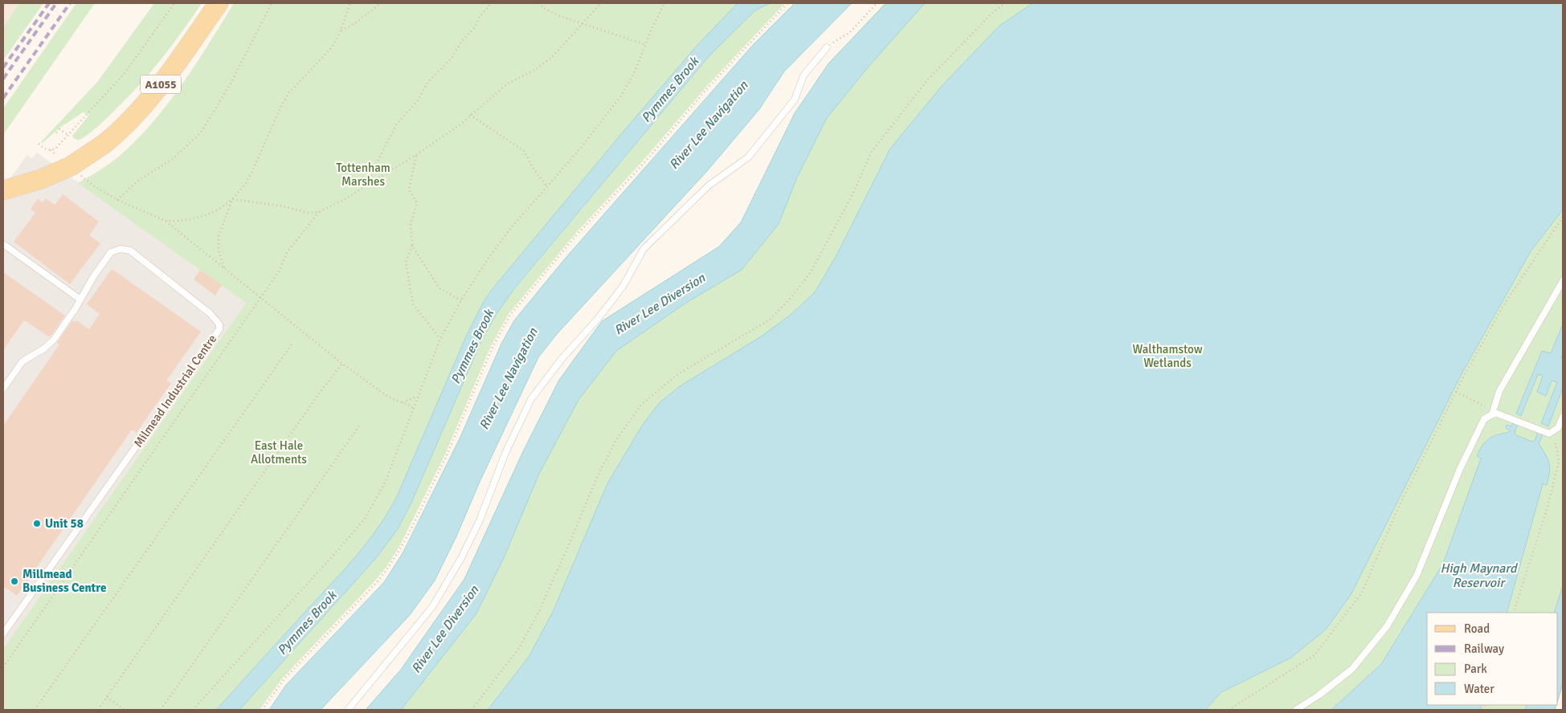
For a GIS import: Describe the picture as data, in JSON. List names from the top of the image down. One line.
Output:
{"streets":{"main road":["A1055"],"lane":["Milmead Industrial Centre"]},"water":["Pymmes Brook","River Lee Navigation","River Lee Diversion","High Maynard Reservoir"],"parks":["Tottenham Marshes","Walthamstow Wetlands","East Hale Allotments"],"places":["Unit 58","Millmead Business Centre"],"legend":["Road","Railway","Park","Water"]}
